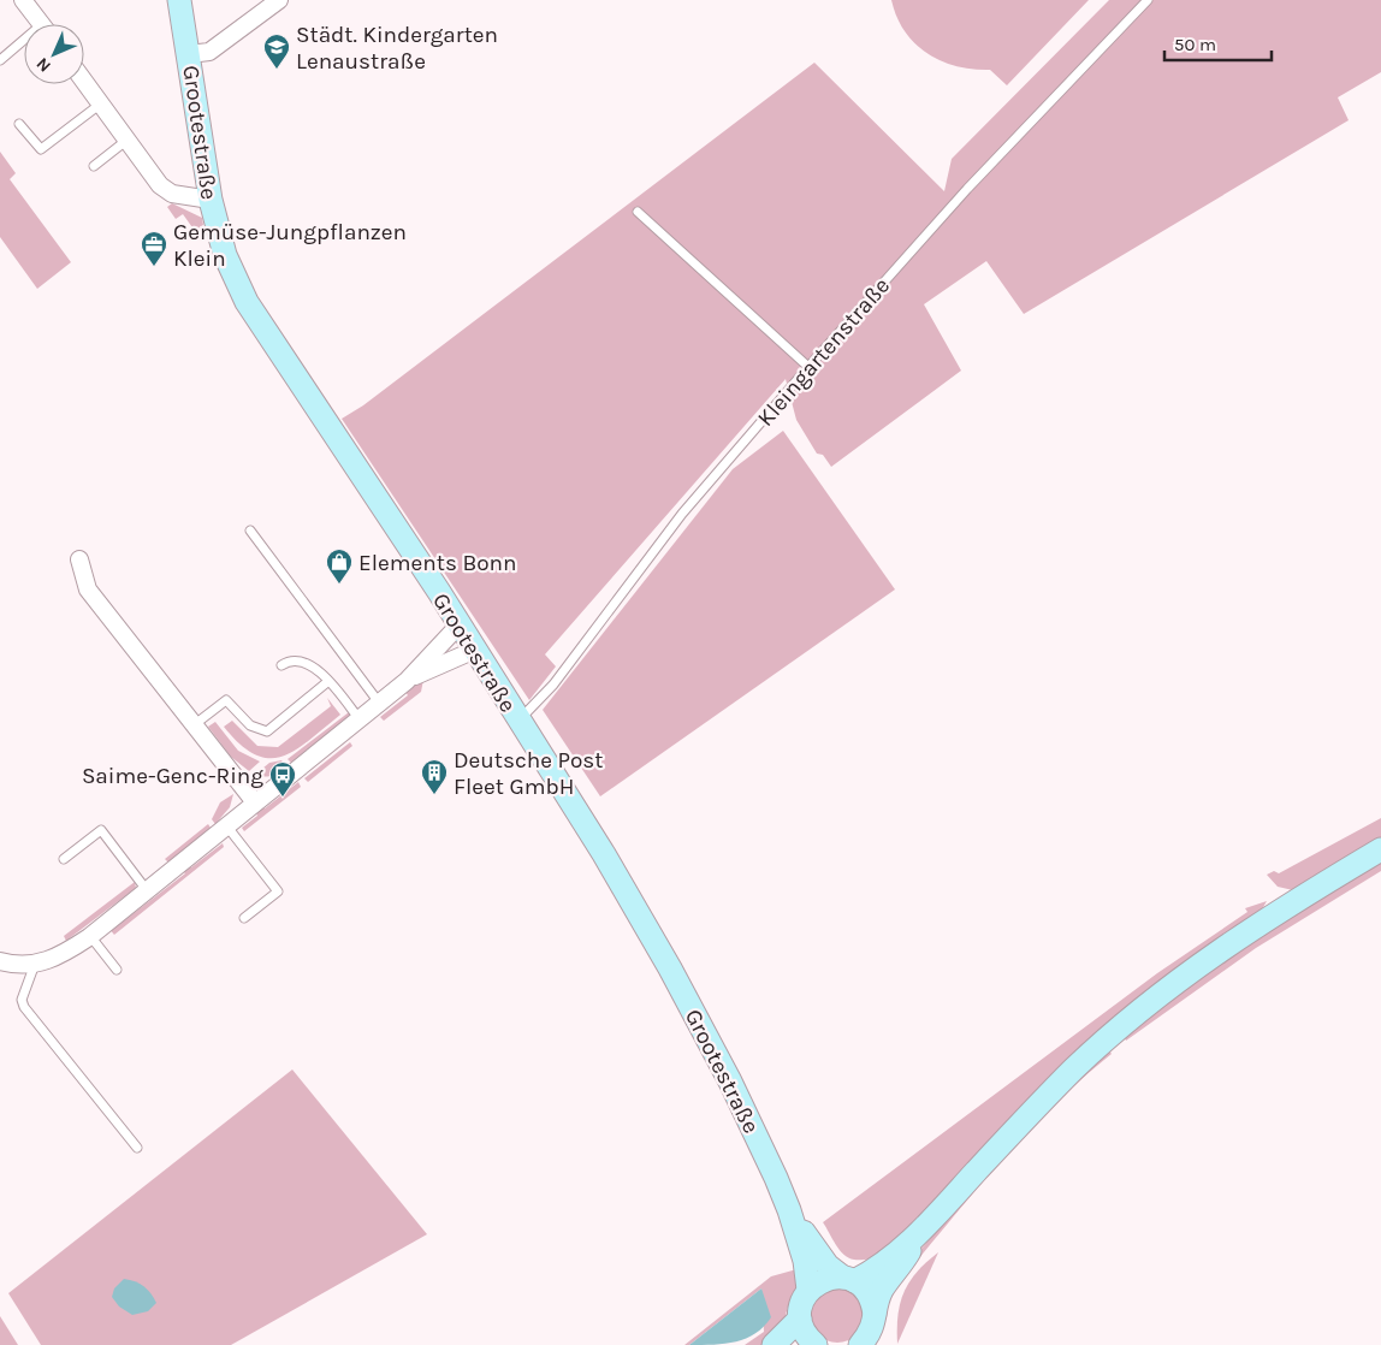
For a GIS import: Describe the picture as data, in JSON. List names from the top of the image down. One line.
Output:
{"streets":{"main road":["Grootestraße"],"lane":["Kleingartenstraße"]},"crossings":[["Grootestraße","Kleingartenstraße"]],"places":{"school or university":["Städt. Kindergarten Lenaustraße"],"office":["Gemüse-Jungpflanzen Klein"],"shop":["Elements Bonn"],"building":["Deutsche Post Fleet GmbH"],"bus stop":["Saime-Genc-Ring"]},"scale_bar":"50 m","north":"bottom left"}
